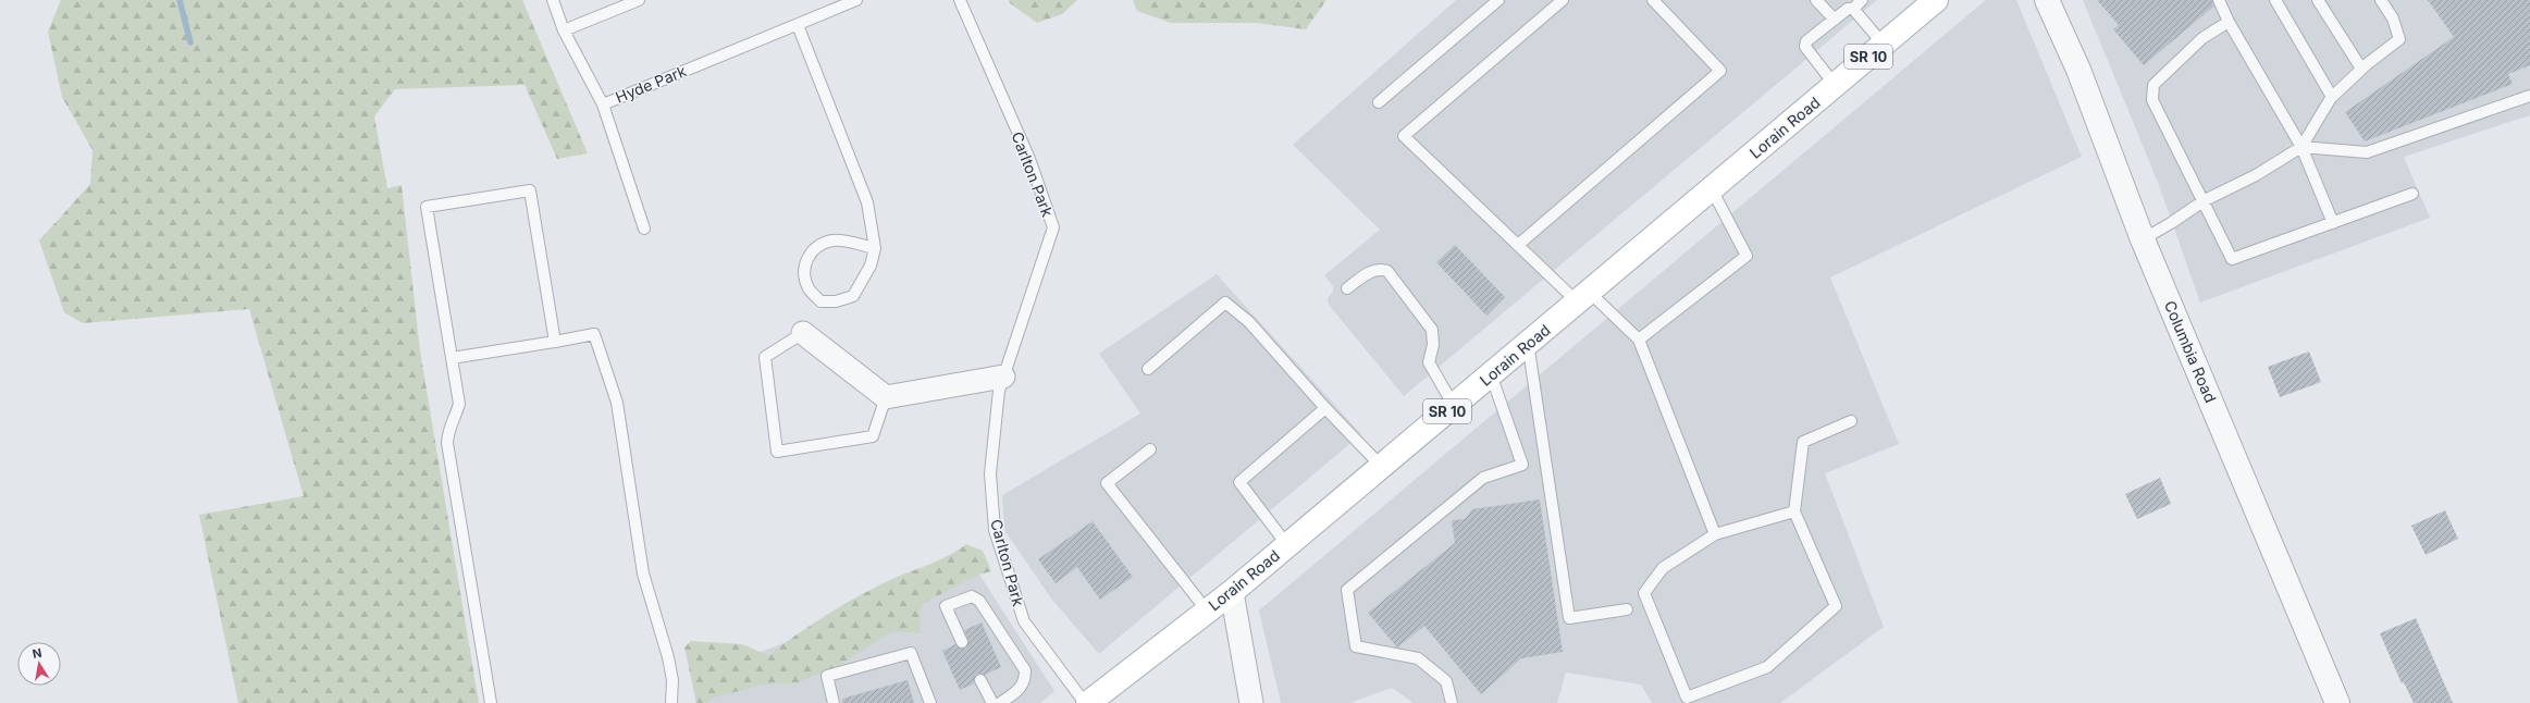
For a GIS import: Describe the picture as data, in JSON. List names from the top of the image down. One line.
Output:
{"streets":{"main road":["SR 10","Lorain Road"],"street":["Columbia Road"],"lane":["Hyde Park","Carlton Park"]},"crossings":[["Lorain Road","Carlton Park"]],"north":"top"}
